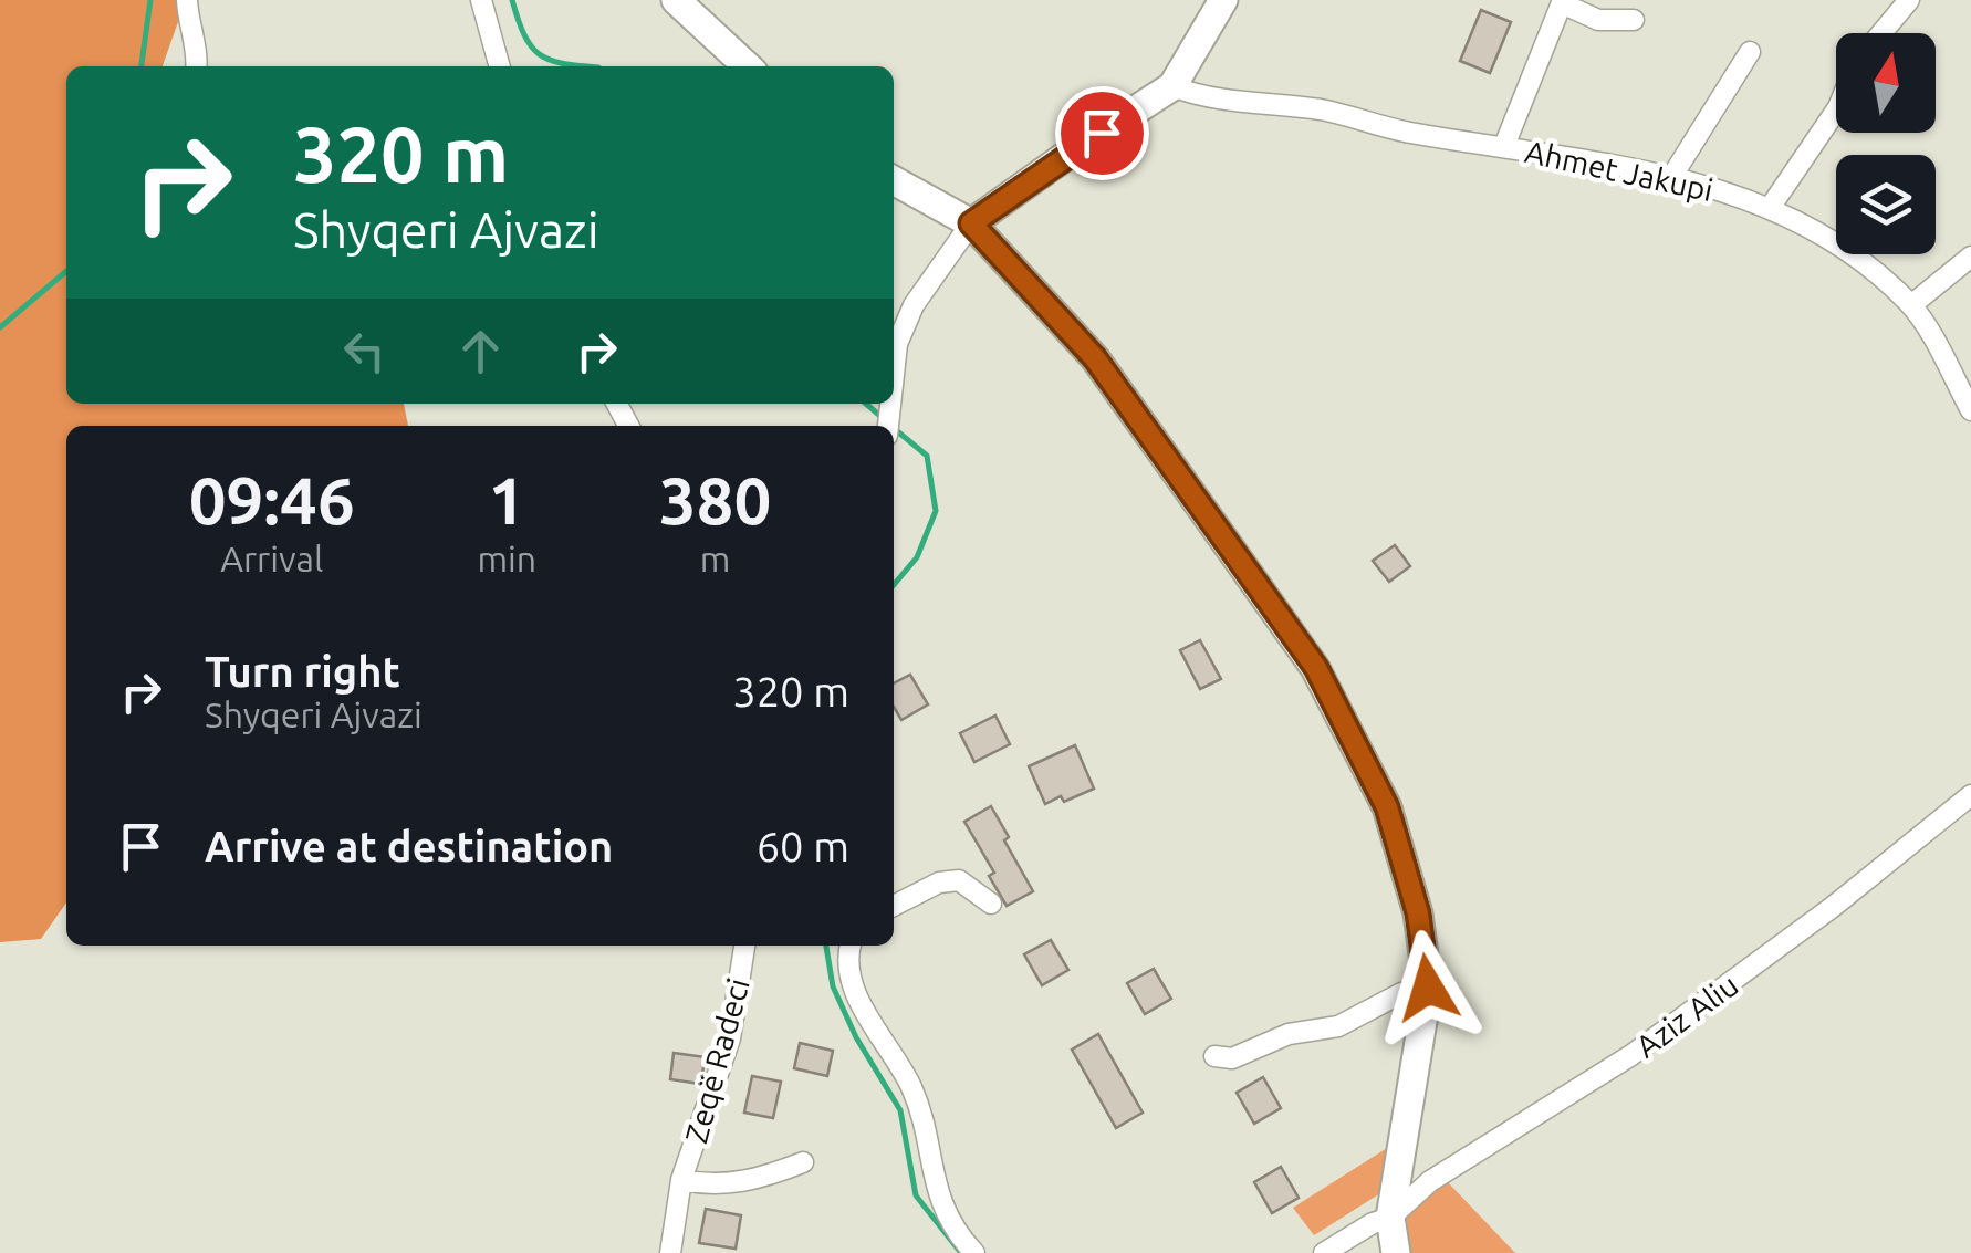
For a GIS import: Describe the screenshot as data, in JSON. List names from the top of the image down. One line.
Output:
{"streets":{"street":["Ahmet Jakupi","Aziz Aliu","Zeqë Radeci"]},"north":"top","page":{"turn":["320 m","Shyqeri Ajvazi"],"eta":["09:46","Arrival","1","min","380","m"],"list":[{"name":"Turn right","note":"Shyqeri Ajvazi","value":"320 m"},{"name":"Arrive at destination","value":"60 m"}]}}
